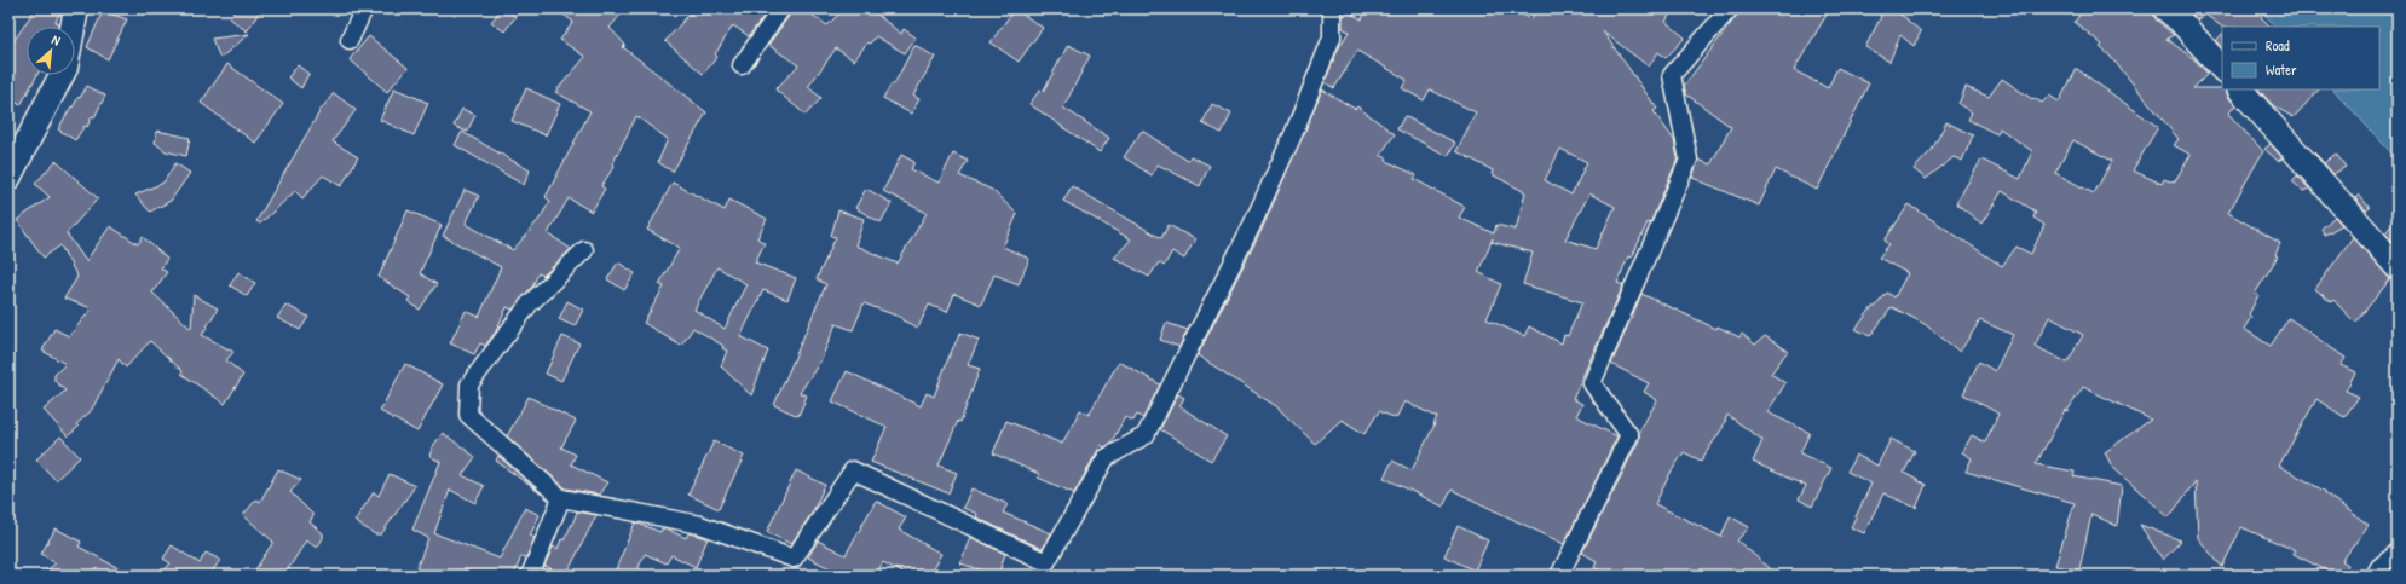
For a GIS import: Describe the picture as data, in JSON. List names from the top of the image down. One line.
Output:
{"legend":["Road","Water"],"north":"top right"}
